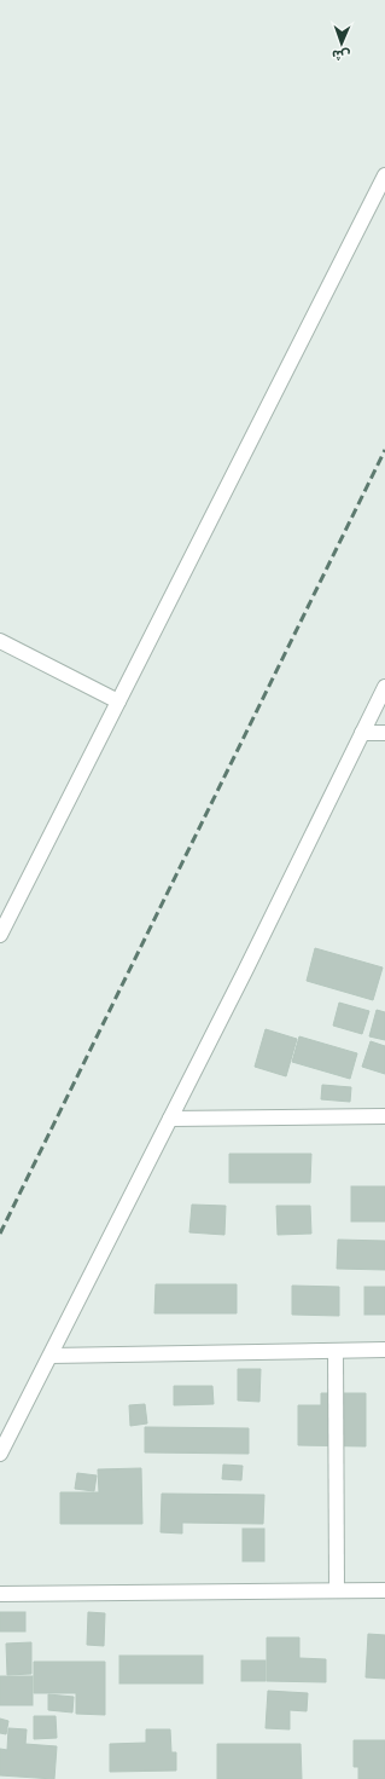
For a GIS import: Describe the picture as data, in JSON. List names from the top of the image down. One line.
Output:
{"north":"bottom"}
